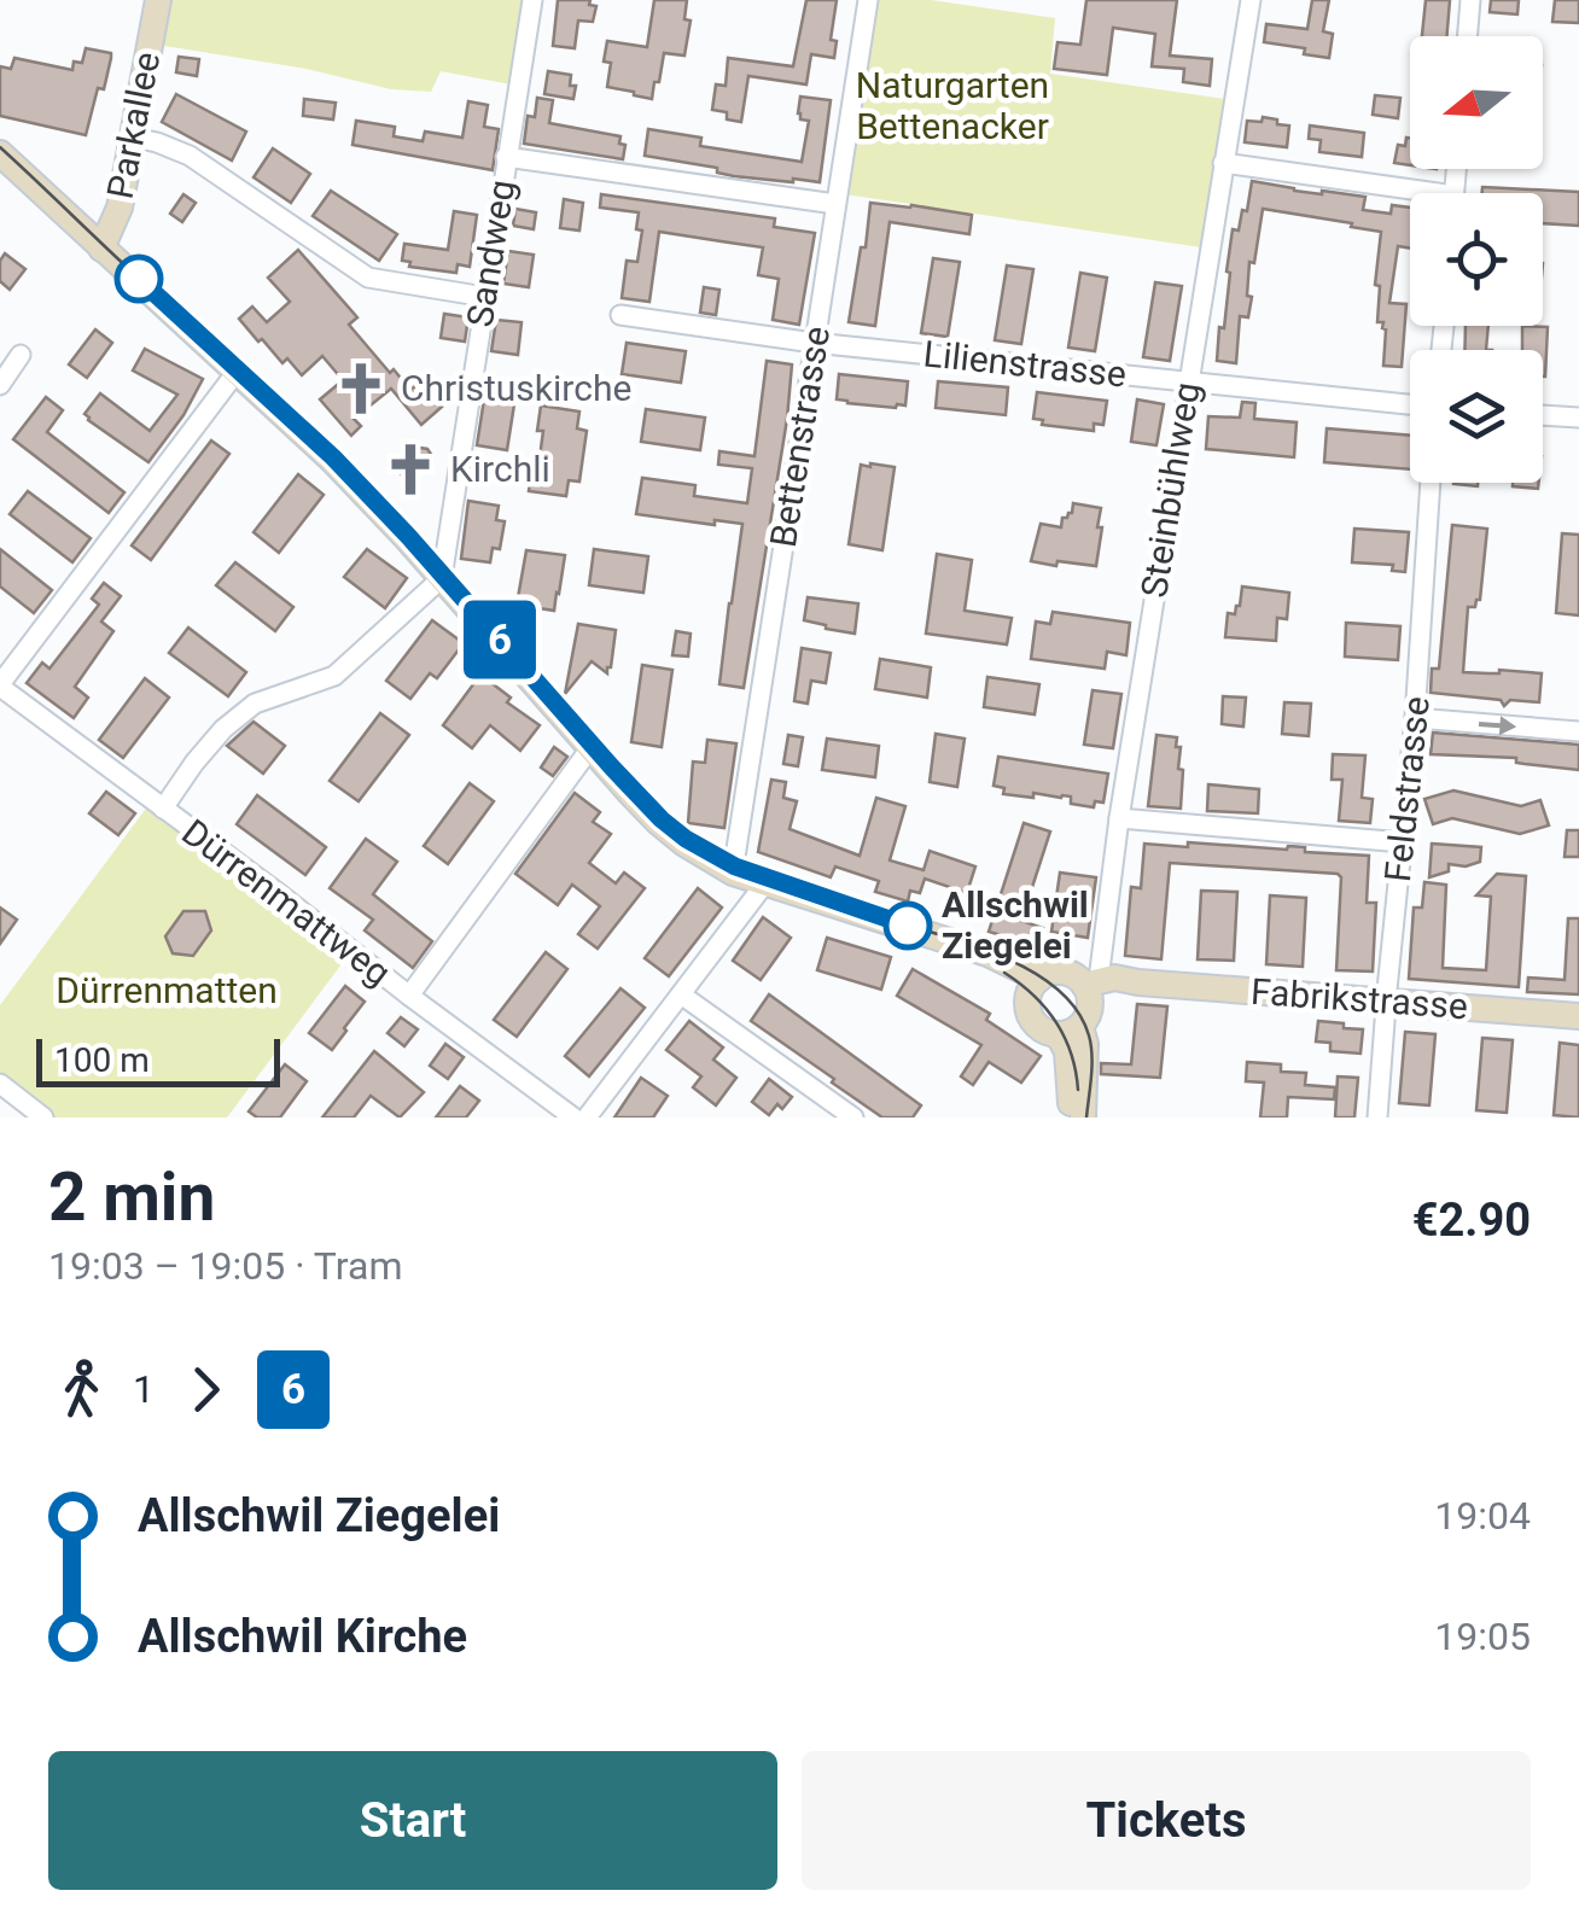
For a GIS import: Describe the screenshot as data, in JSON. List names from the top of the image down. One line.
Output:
{"streets":{"main road":["Parkallee","Fabrikstrasse"],"street":["Sandweg","Lilienstrasse","Bettenstrasse","Steinbühlweg","Feldstrasse","Dürrenmattweg"]},"crossings":[["Lilienstrasse","Bettenstrasse"],["Lilienstrasse","Steinbühlweg"],["Steinbühlweg","Fabrikstrasse"],["Feldstrasse","Fabrikstrasse"]],"parks":["Naturgarten Bettenacker","Dürrenmatten"],"places":{"church":["Christuskirche","Kirchli"],"other":["Allschwil Ziegelei"]},"lines":["tram line 6"],"scale_bar":"100 m","north":"left","page":{"on_map":"6","scale":"100 m","heading":["2 min","19:03 – 19:05 · Tram","€2.90"],"legs":["1","6"],"list":[{"name":"Allschwil Ziegelei","value":"19:04"},{"name":"Allschwil Kirche","value":"19:05"}],"buttons":["Start","Tickets"]}}
